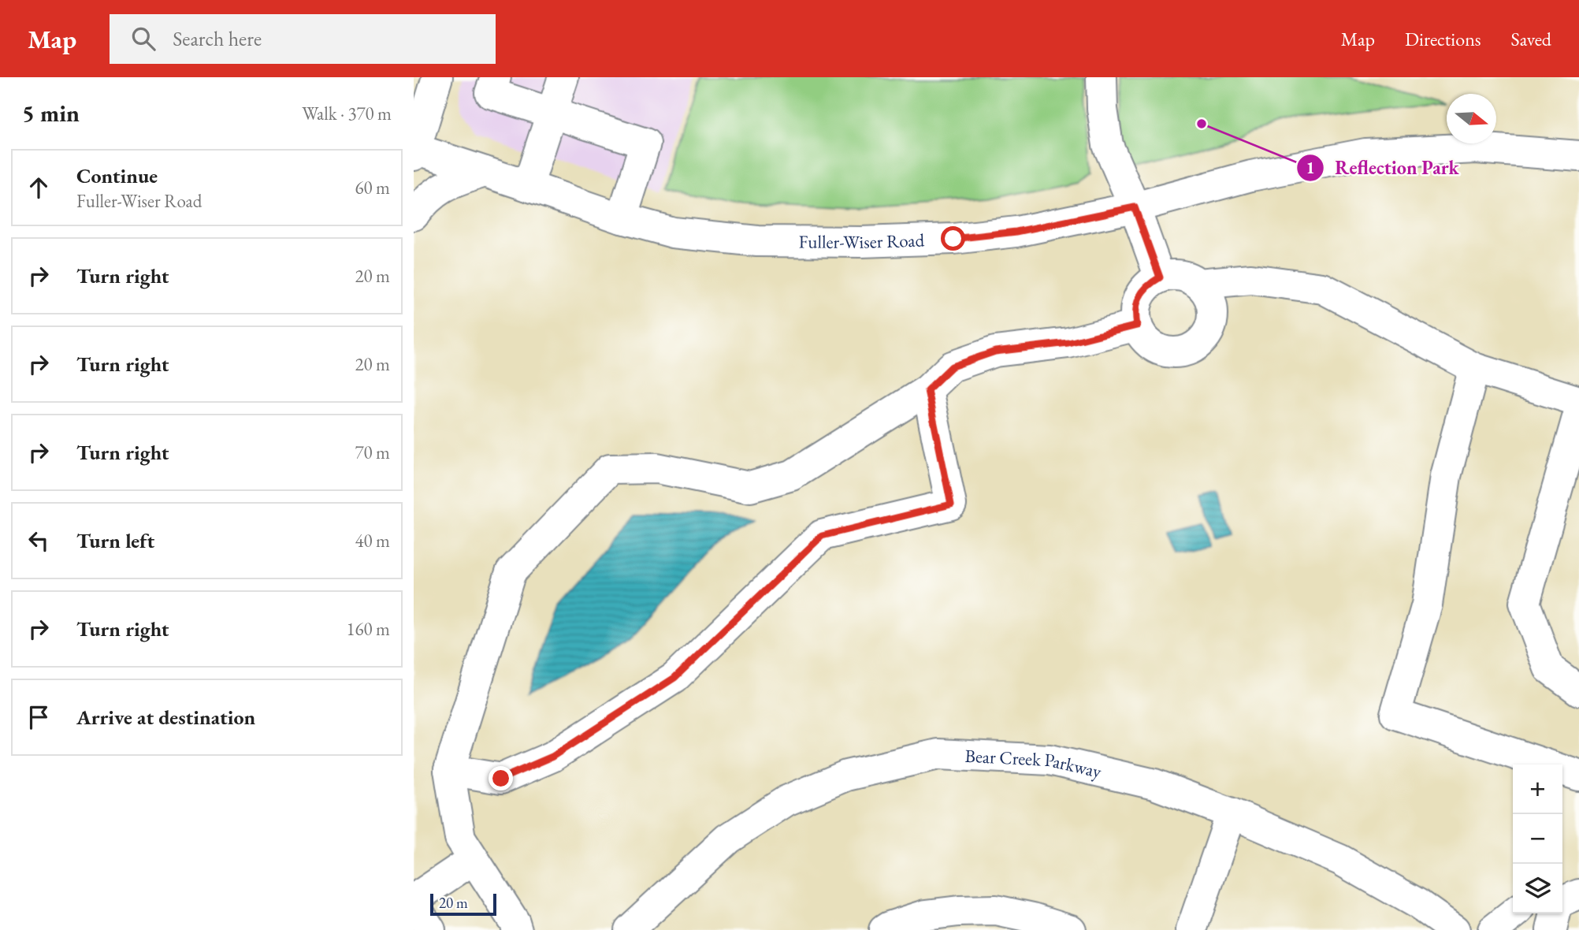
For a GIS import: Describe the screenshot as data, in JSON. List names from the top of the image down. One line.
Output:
{"streets":{"street":["Fuller-Wiser Road","Bear Creek Parkway"]},"places":["Reflection Park"],"scale_bar":"20 m","north":"right","page":{"header":"Map","search":"Search here","nav":["Map","Directions","Saved"],"heading":["5 min","Walk · 370 m"],"list":[["Continue","Fuller-Wiser Road","60 m"],["Turn right","20 m"],["Turn right","20 m"],["Turn right","70 m"],["Turn left","40 m"],["Turn right","160 m"],"Arrive at destination"],"map_buttons":["+","−"],"scale":"20 m"}}
